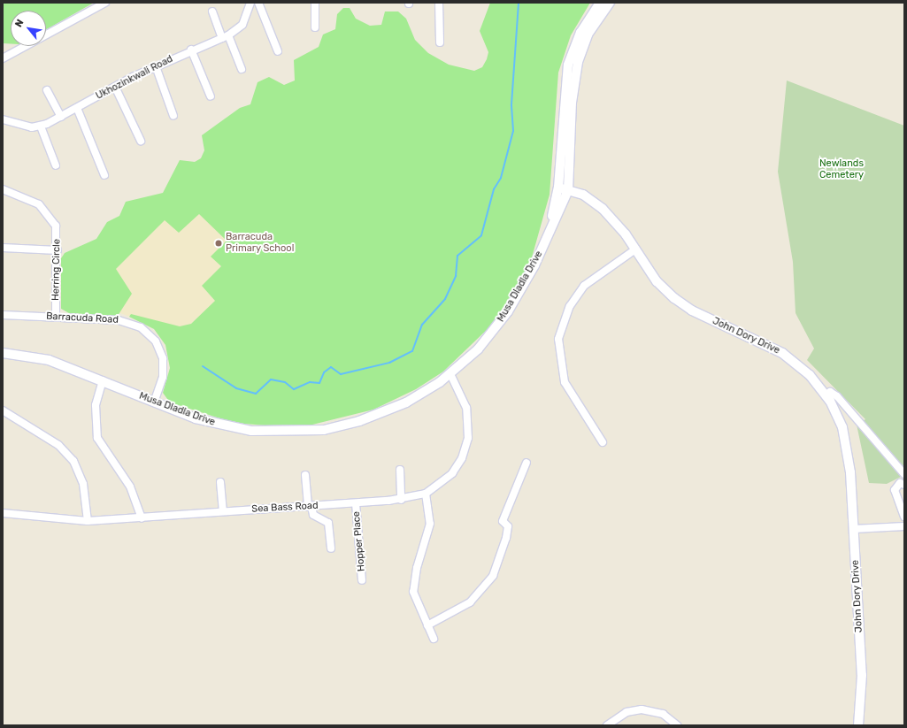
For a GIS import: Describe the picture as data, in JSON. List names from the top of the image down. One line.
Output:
{"streets":{"street":["Ukhozinkwali Road","Herring Circle","Musa Dladla Drive","Barracuda Road","John Dory Drive","Sea Bass Road","Hopper Place"]},"crossings":[["Herring Circle","Barracuda Road"],["Musa Dladla Drive","Barracuda Road"],["Musa Dladla Drive","John Dory Drive"],["Musa Dladla Drive","Sea Bass Road"],["Sea Bass Road","Hopper Place"]],"parks":["Newlands Cemetery"],"places":["Barracuda Primary School"],"north":"top left"}
